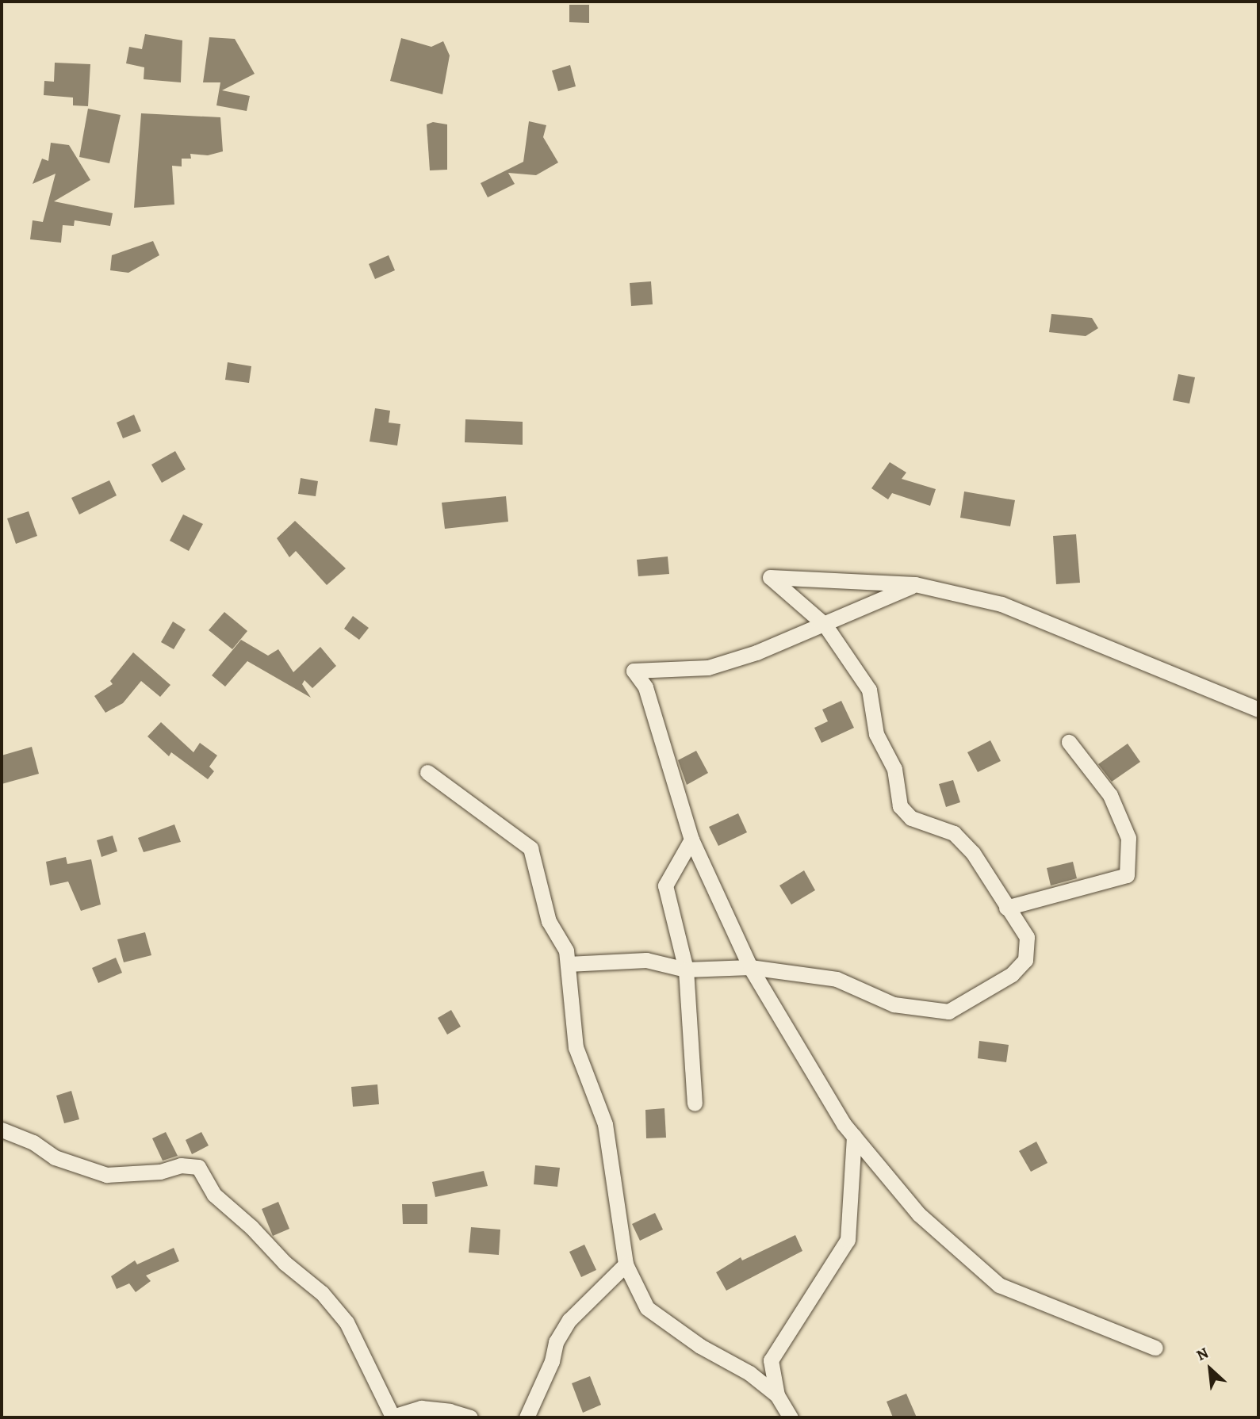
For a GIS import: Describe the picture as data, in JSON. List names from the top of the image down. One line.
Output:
{"north":"top left"}
